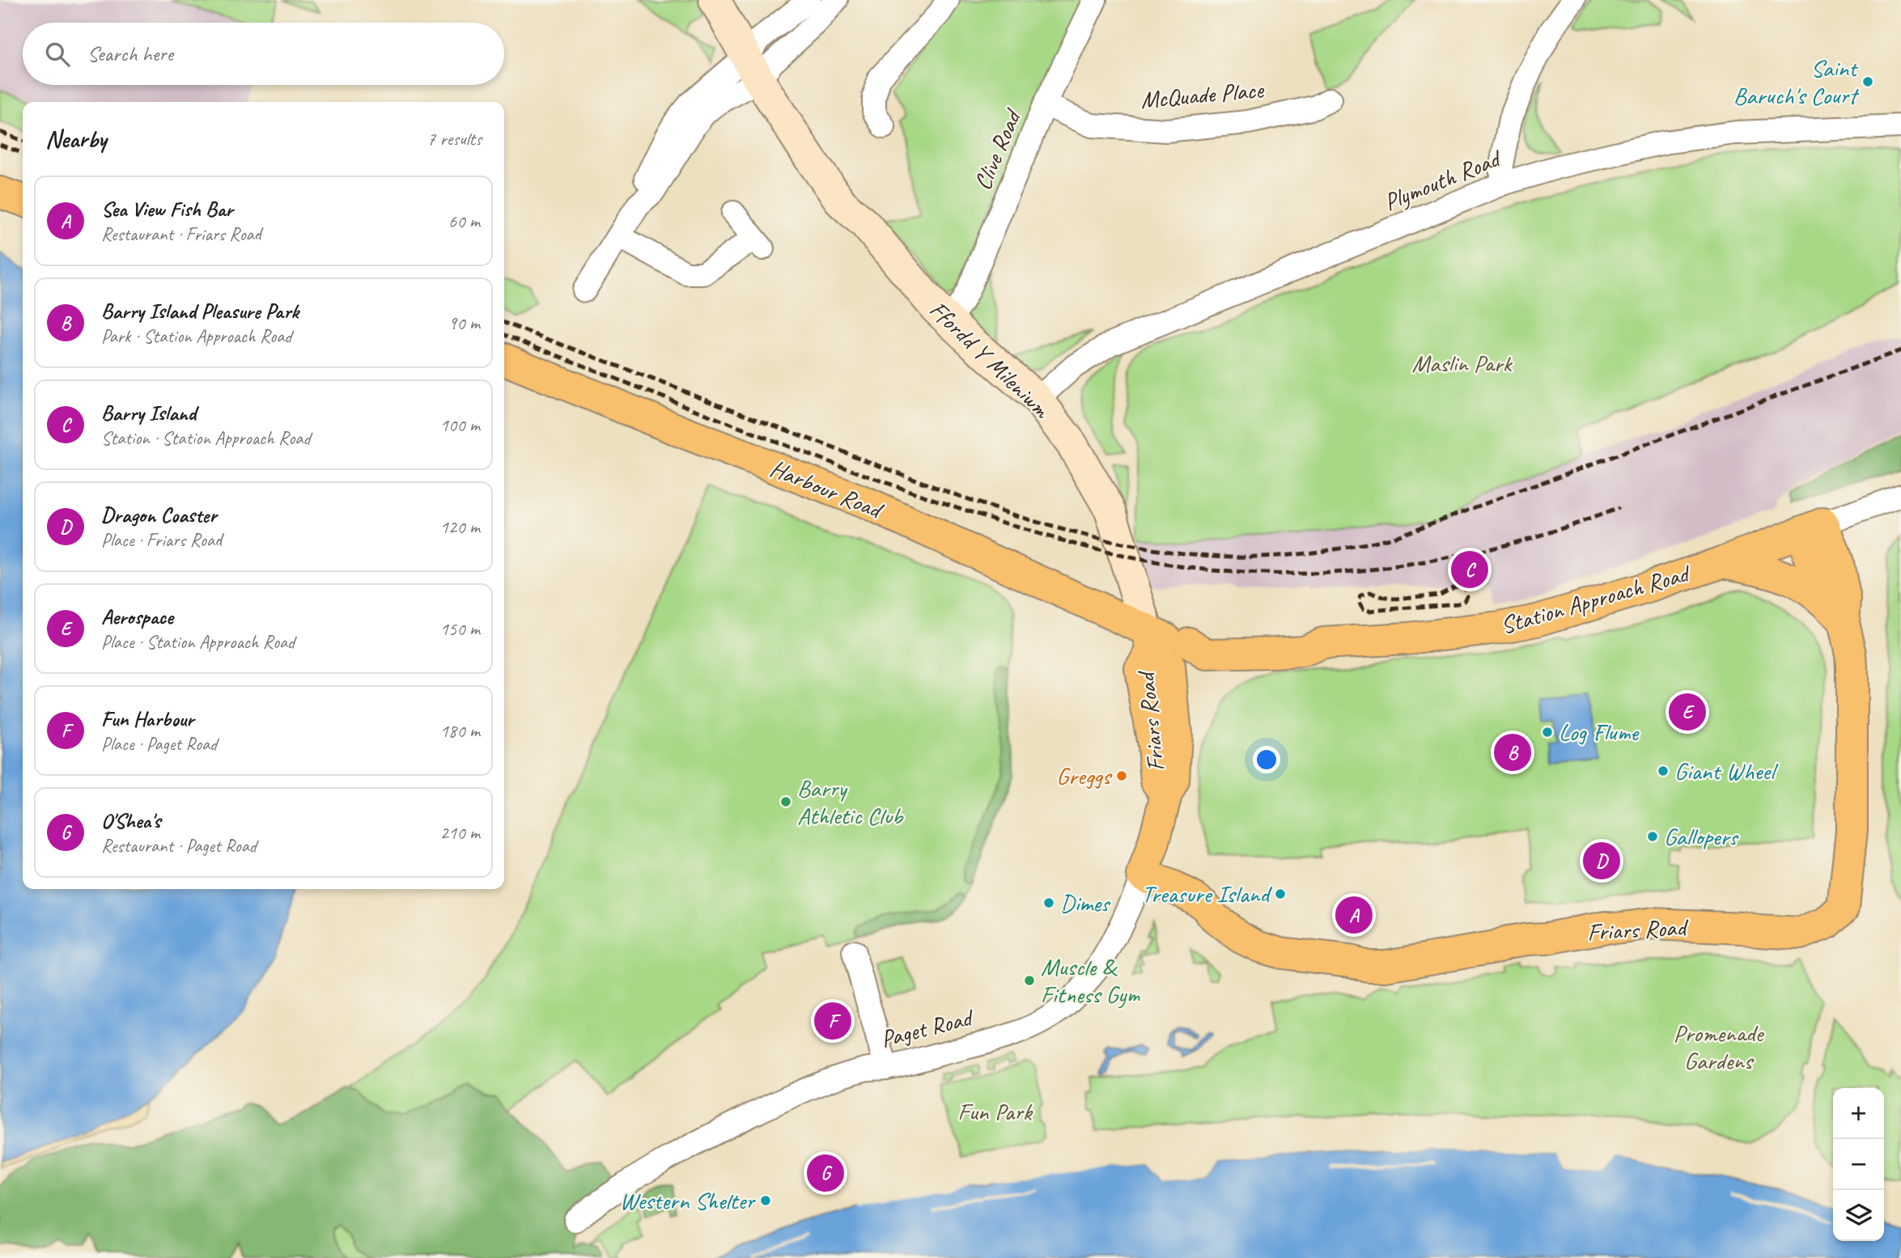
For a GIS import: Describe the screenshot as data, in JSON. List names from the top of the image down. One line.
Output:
{"streets":{"main road":["Harbour Road","Station Approach Road","Friars Road"],"street":["McQuade Place","Clive Road","Plymouth Road","Ffordd Y Mileniwm","Paget Road"]},"crossings":[["McQuade Place","Clive Road"],["Clive Road","Ffordd Y Mileniwm"],["Plymouth Road","Ffordd Y Mileniwm"],["Ffordd Y Mileniwm","Harbour Road"],["Ffordd Y Mileniwm","Station Approach Road"],["Ffordd Y Mileniwm","Friars Road"],["Harbour Road","Station Approach Road"],["Harbour Road","Friars Road"],["Station Approach Road","Friars Road"],["Friars Road","Paget Road"]],"parks":["Maslin Park","Promenade Gardens","Fun Park"],"places":["Saint Baruch's Court","Log Flume","Giant Wheel","Greggs","Barry Athletic Club","Gallopers","Treasure Island","Dimes","Muscle & Fitness Gym","Western Shelter"],"page":{"search":"Search here","heading":["Nearby","7 results"],"list":[{"mark":"A","name":"Sea View Fish Bar","note":"Restaurant · Friars Road","value":"60 m"},{"mark":"B","name":"Barry Island Pleasure Park","note":"Park · Station Approach Road","value":"90 m"},{"mark":"C","name":"Barry Island","note":"Station · Station Approach Road","value":"100 m"},{"mark":"D","name":"Dragon Coaster","note":"Place · Friars Road","value":"120 m"},{"mark":"E","name":"Aerospace","note":"Place · Station Approach Road","value":"150 m"},{"mark":"F","name":"Fun Harbour","note":"Place · Paget Road","value":"180 m"},{"mark":"G","name":"O'Shea's","note":"Restaurant · Paget Road","value":"210 m"}],"pins":["C","E","B","D","A","F","G"],"map_buttons":["+","−"]}}
